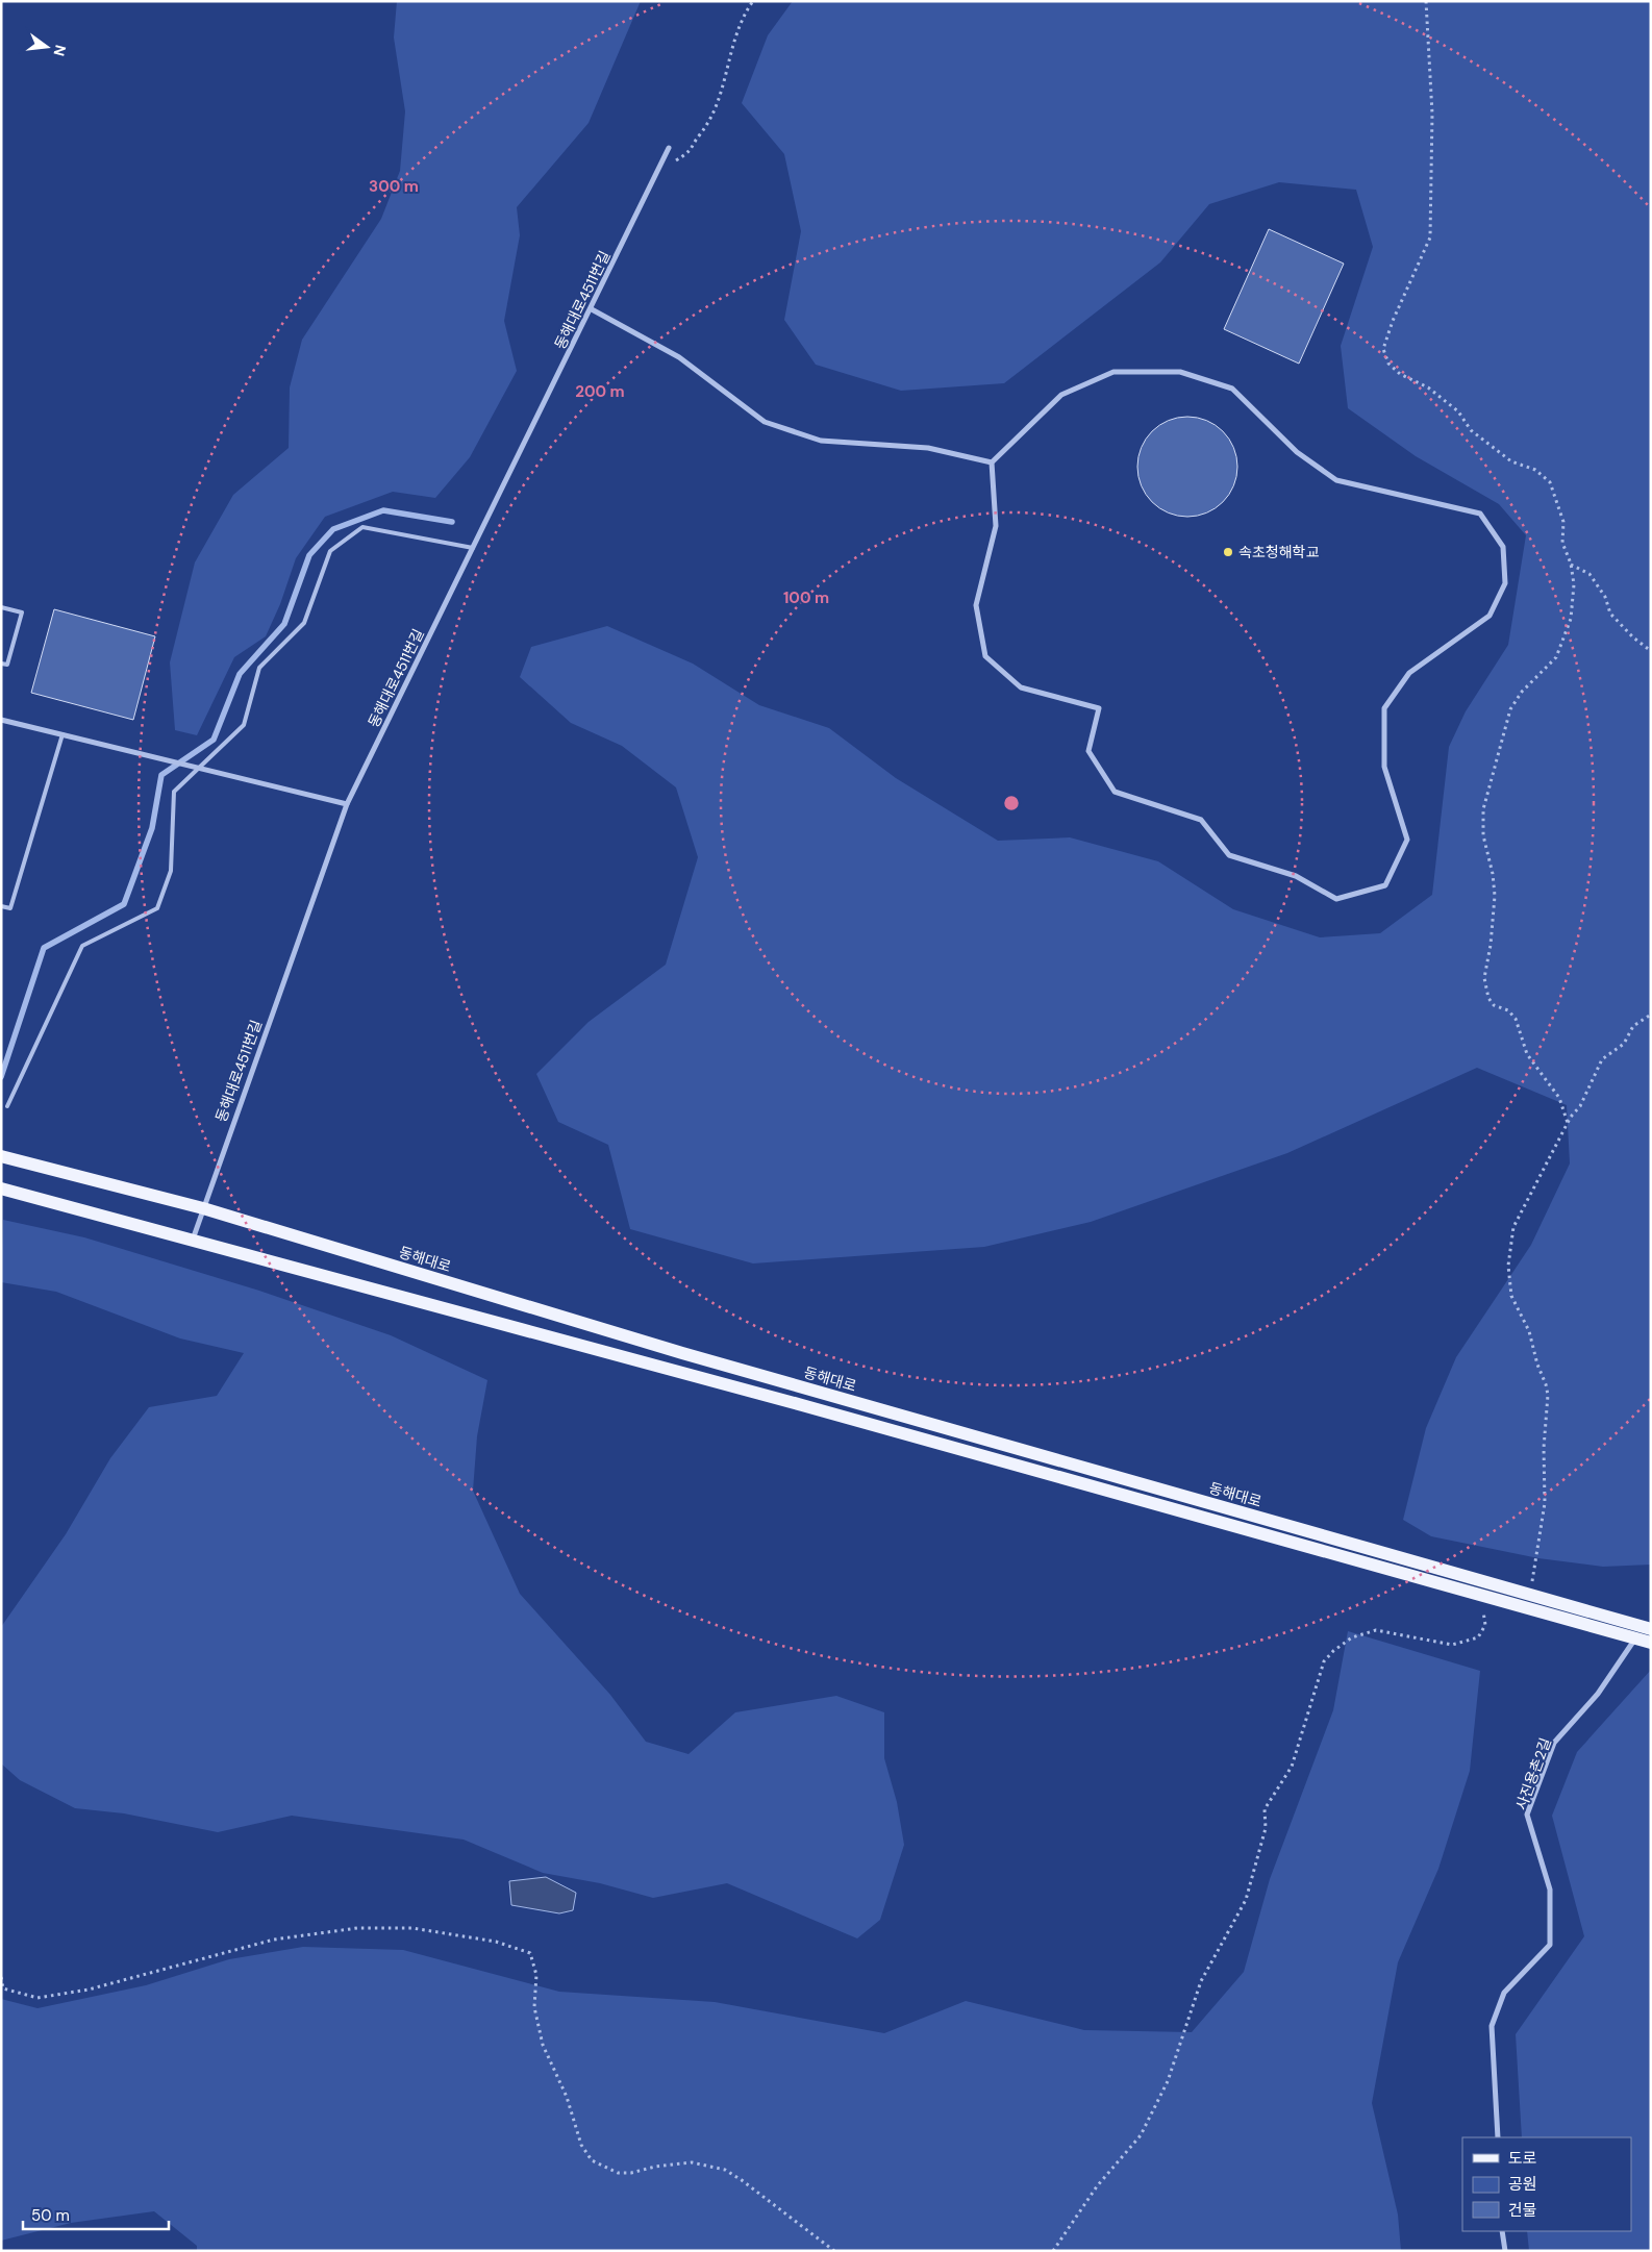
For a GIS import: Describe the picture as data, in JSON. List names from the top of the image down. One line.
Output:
{"streets":{"main road":["동해대로"],"street":["동해대로4511번길","사진용촌2길"]},"crossings":[["동해대로4511번길","동해대로"]],"places":["속초청해학교"],"legend":["도로","공원","건물"],"scale_bar":"50 m","north":"right","rings":["300 m","200 m","100 m"]}
